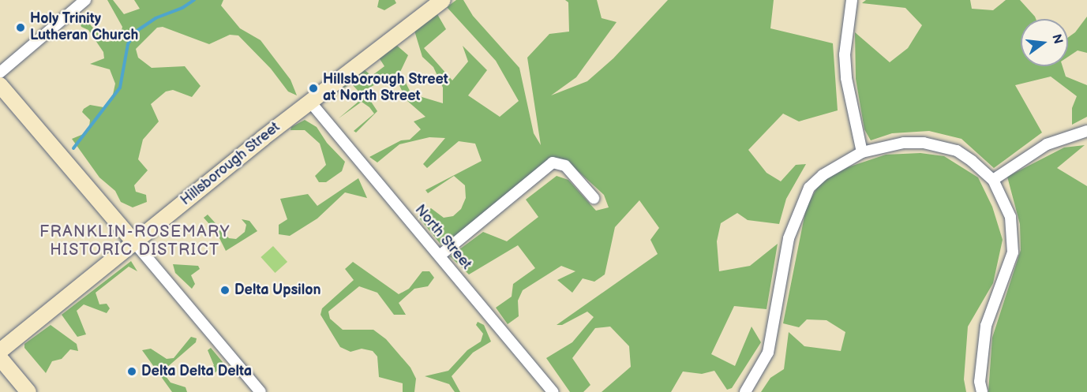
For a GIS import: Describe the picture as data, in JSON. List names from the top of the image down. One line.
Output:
{"streets":{"street":["Hillsborough Street","North Street"]},"crossings":[["Hillsborough Street","North Street"]],"districts":["FRANKLIN-ROSEMARY HISTORIC DISTRICT"],"places":["Holy Trinity Lutheran Church","Hillsborough Street at North Street","Delta Upsilon","Delta Delta Delta"],"north":"right"}
